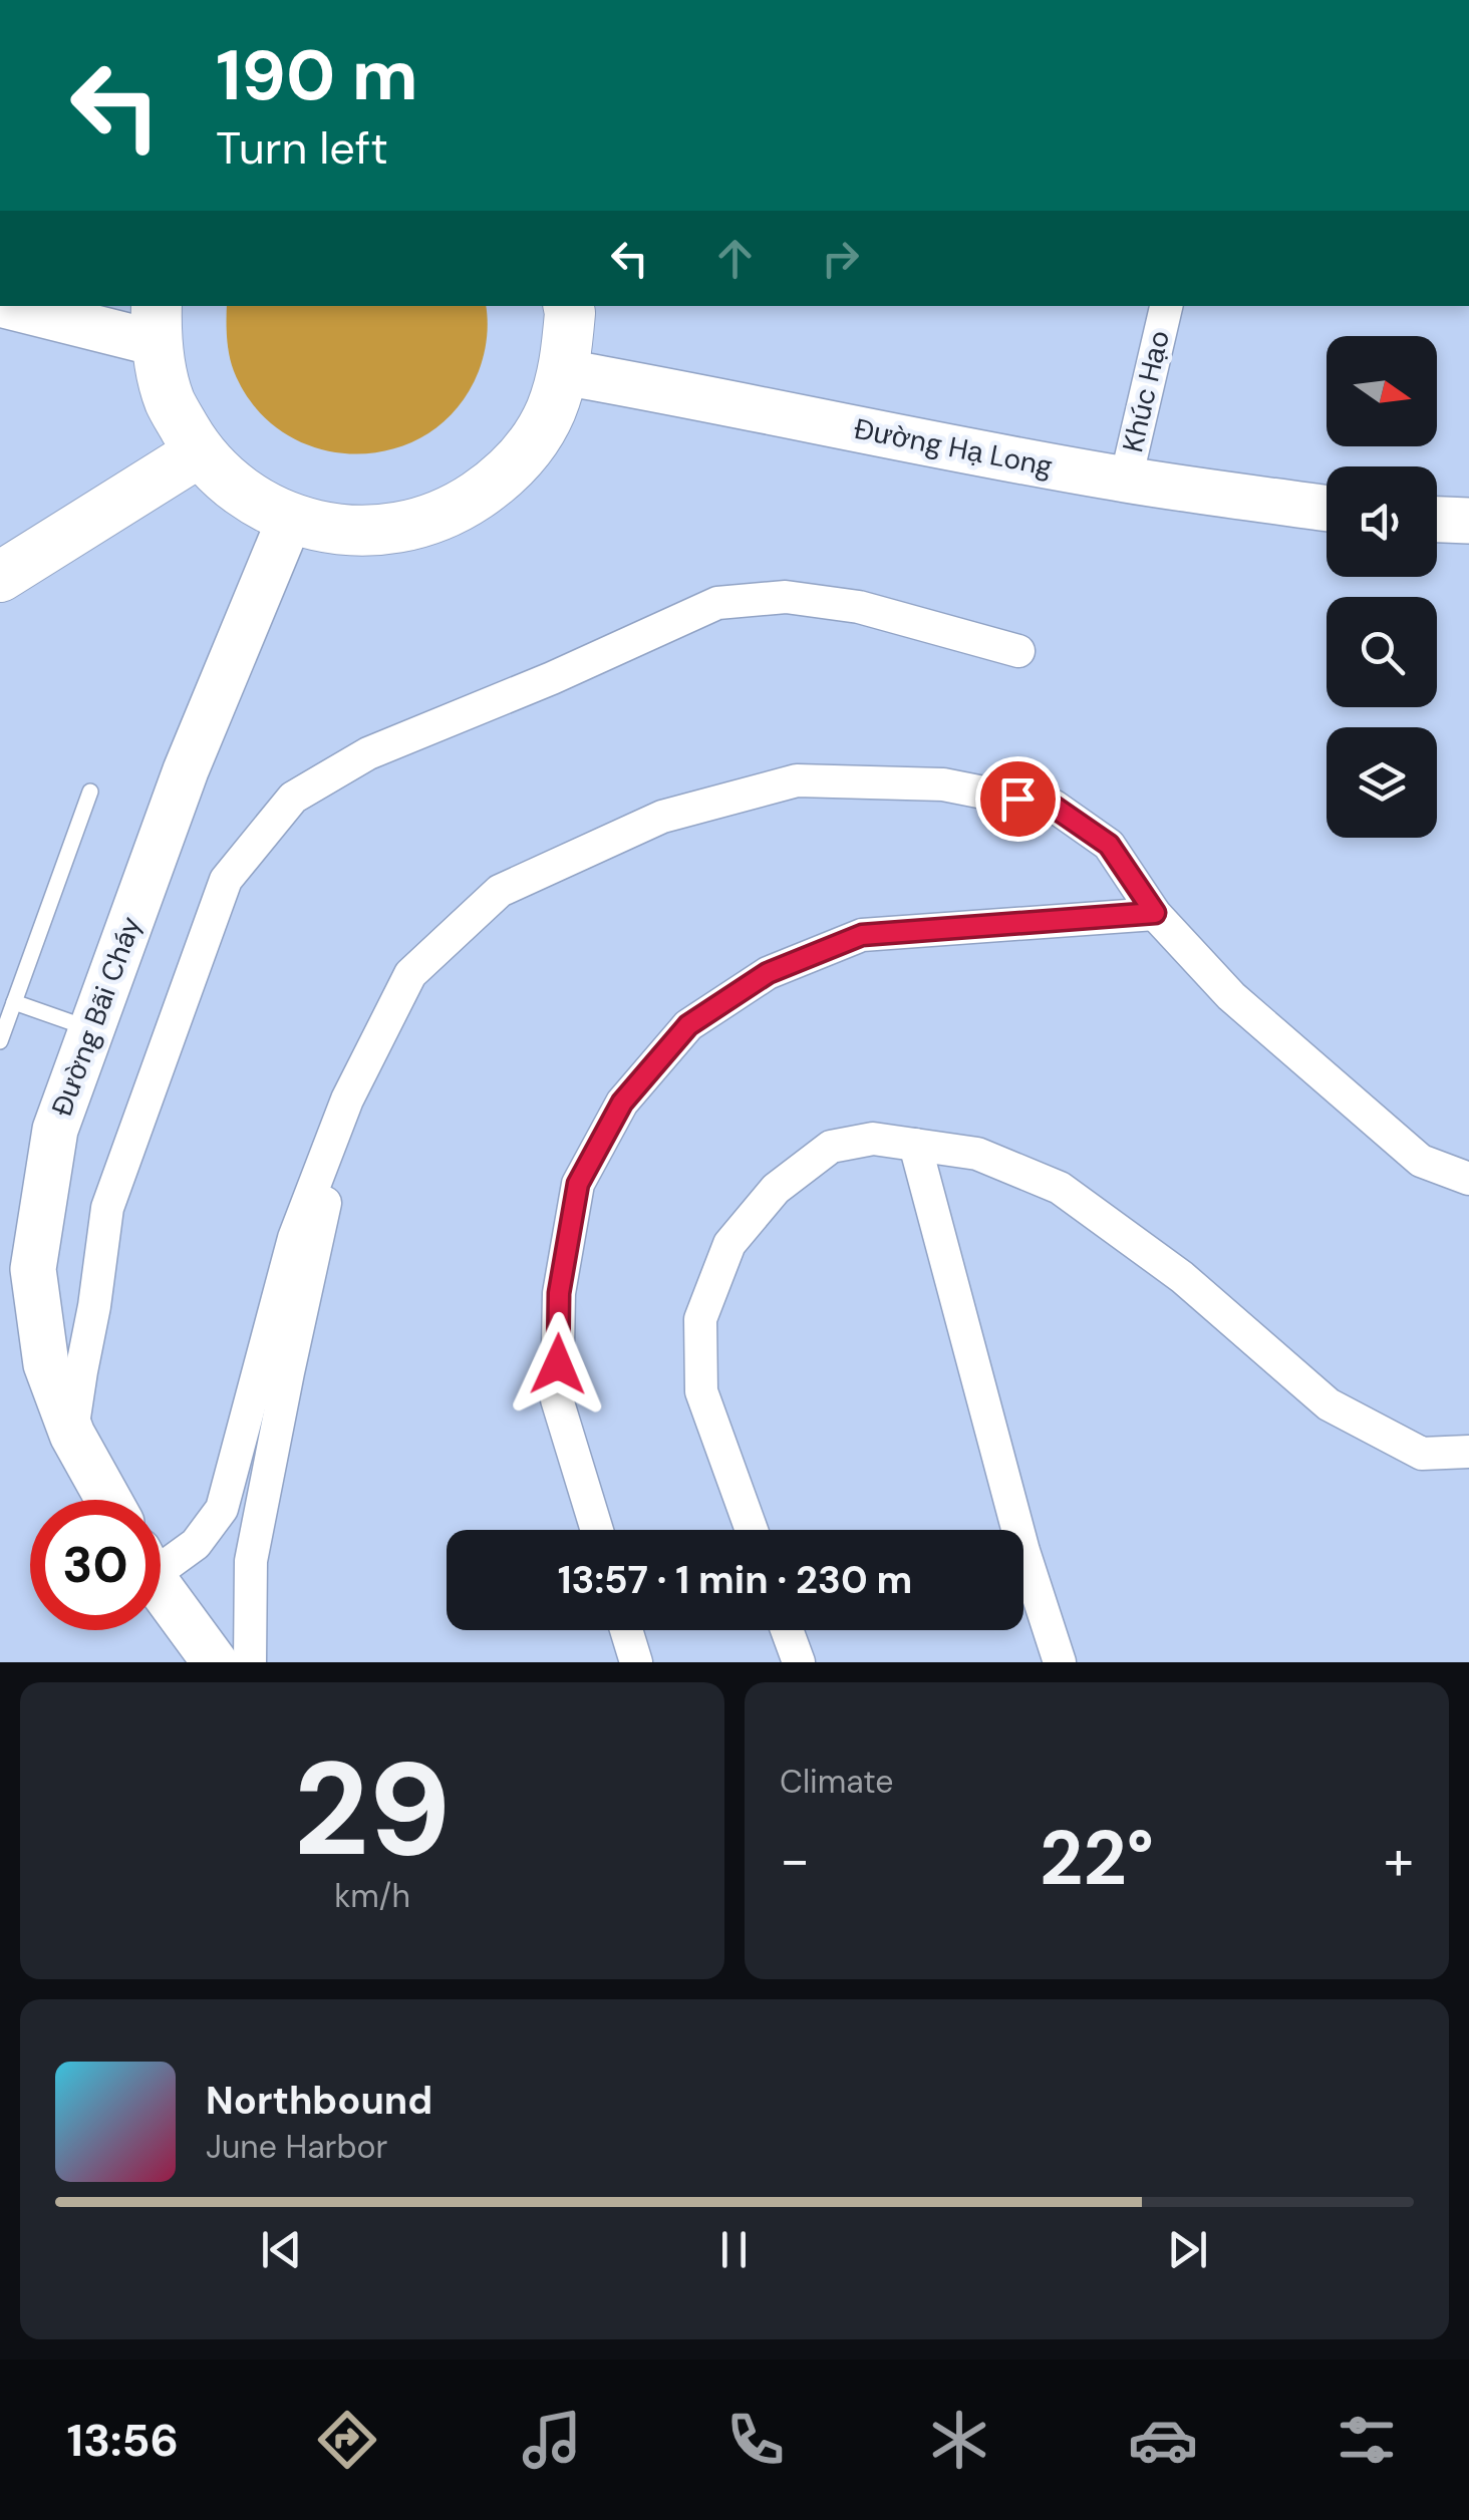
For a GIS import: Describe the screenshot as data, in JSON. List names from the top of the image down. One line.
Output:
{"streets":{"main road":["Đường Hạ Long","Đường Bãi Cháy"],"street":["Khúc Hạo"]},"crossings":[["Khúc Hạo","Đường Hạ Long"]],"north":"right","page":{"turn":["190 m","Turn left"],"limit":"30","trip":"13:57 · 1 min · 230 m","tile":[["29","km/h"],"Climate"],"heat":["−","22°","+"],"song":["Northbound","June Harbor"],"tabs":"13:56"}}
